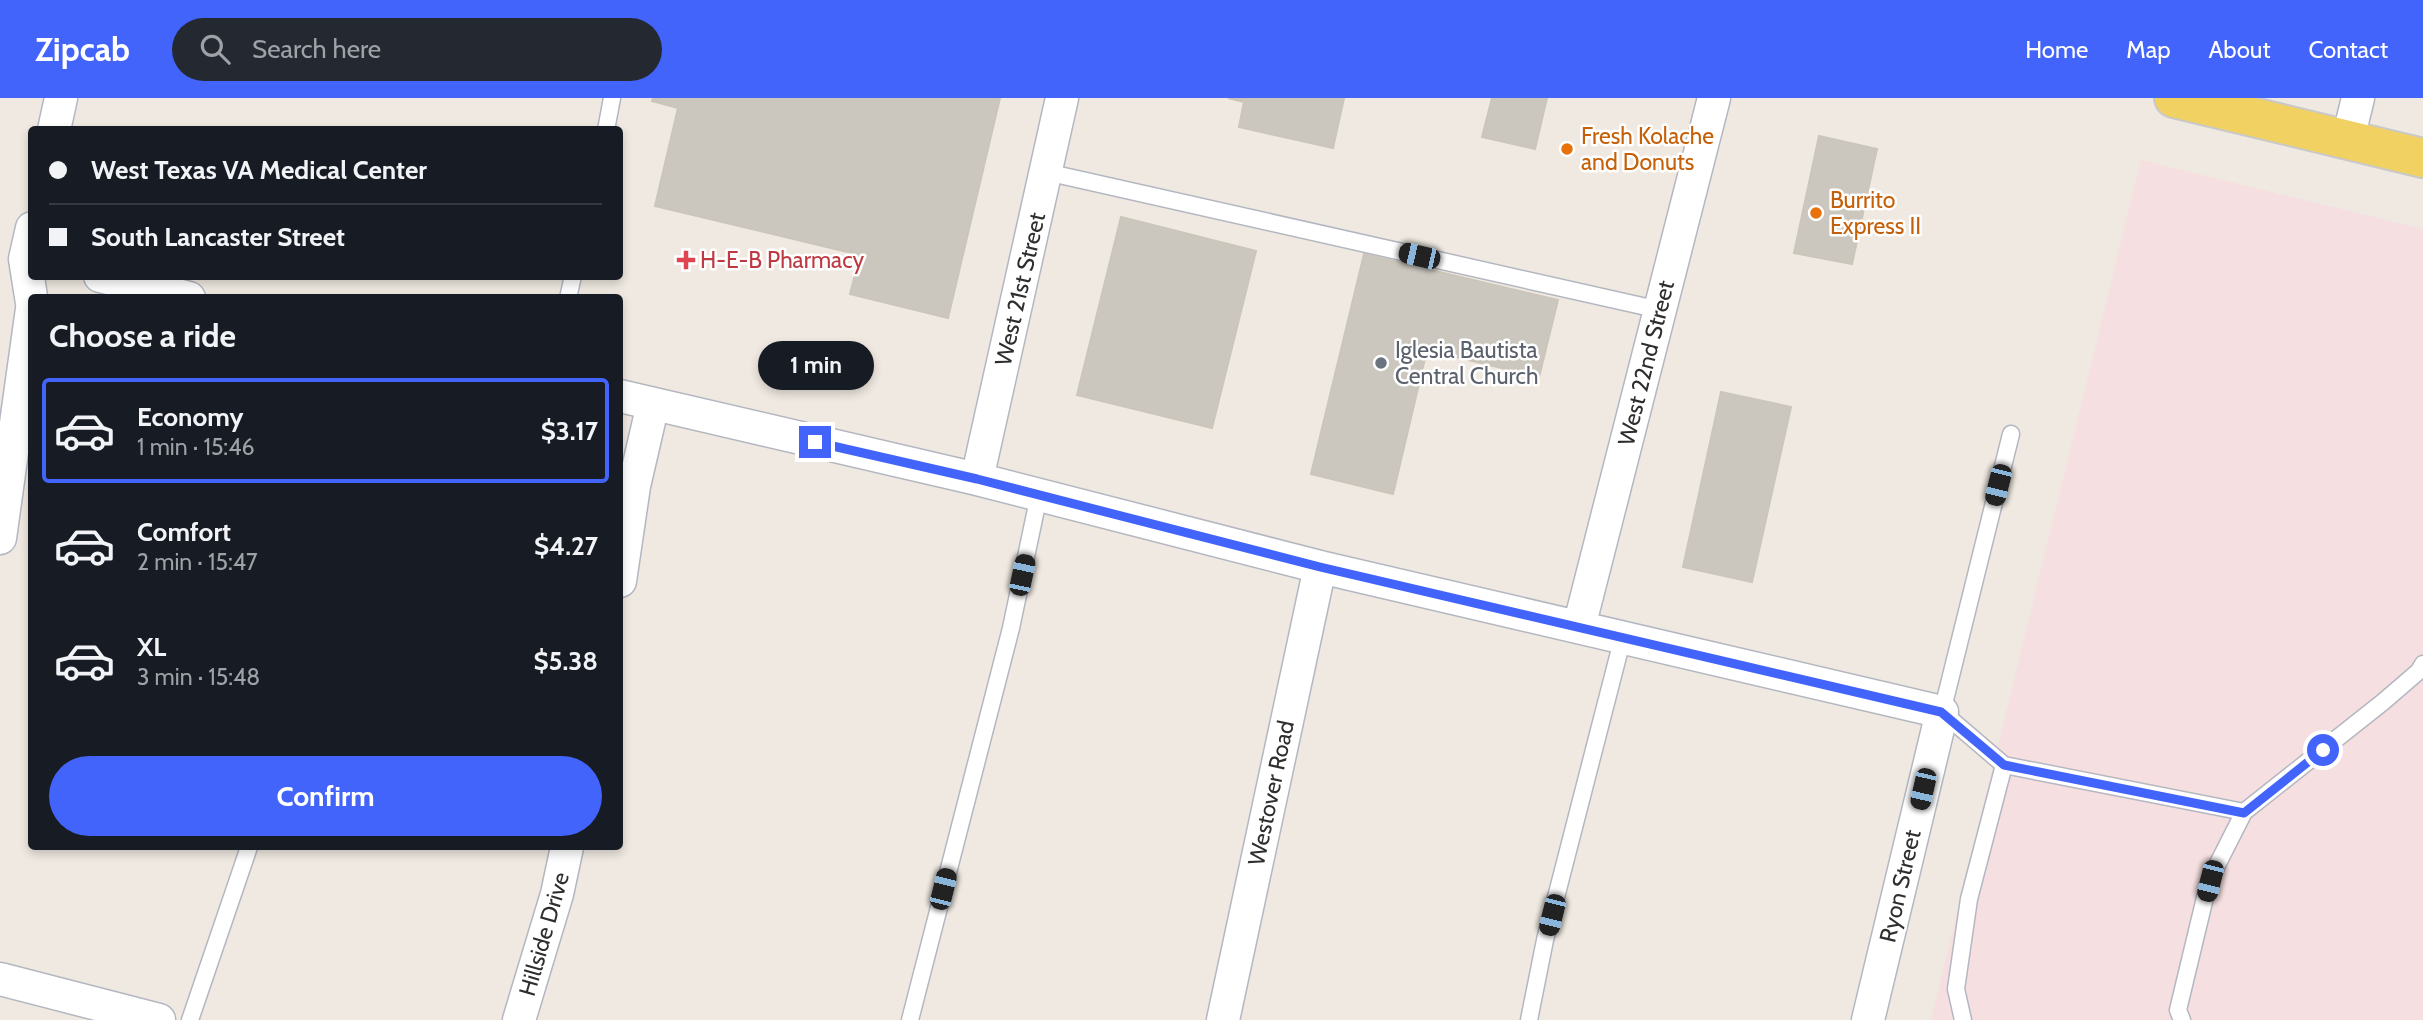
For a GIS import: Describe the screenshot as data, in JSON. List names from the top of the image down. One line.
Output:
{"streets":{"street":["West 21st Street","West 22nd Street","Westover Road","Ryon Street","Hillside Drive"]},"places":{"other":["Fresh Kolache and Donuts","Burrito Express II","Iglesia Bautista Central Church"],"health":["H-E-B Pharmacy"]},"page":{"header":"Zipcab","search":"Search here","nav":["Home","Map","About","Contact"],"banner":["West Texas VA Medical Center","South Lancaster Street"],"heading":"Choose a ride","bubble":"1 min","list":[{"name":"Economy","note":"1 min · 15:46","value":"$3.17"},{"name":"Comfort","note":"2 min · 15:47","value":"$4.27"},{"name":"XL","note":"3 min · 15:48","value":"$5.38"}],"buttons":"Confirm"}}
